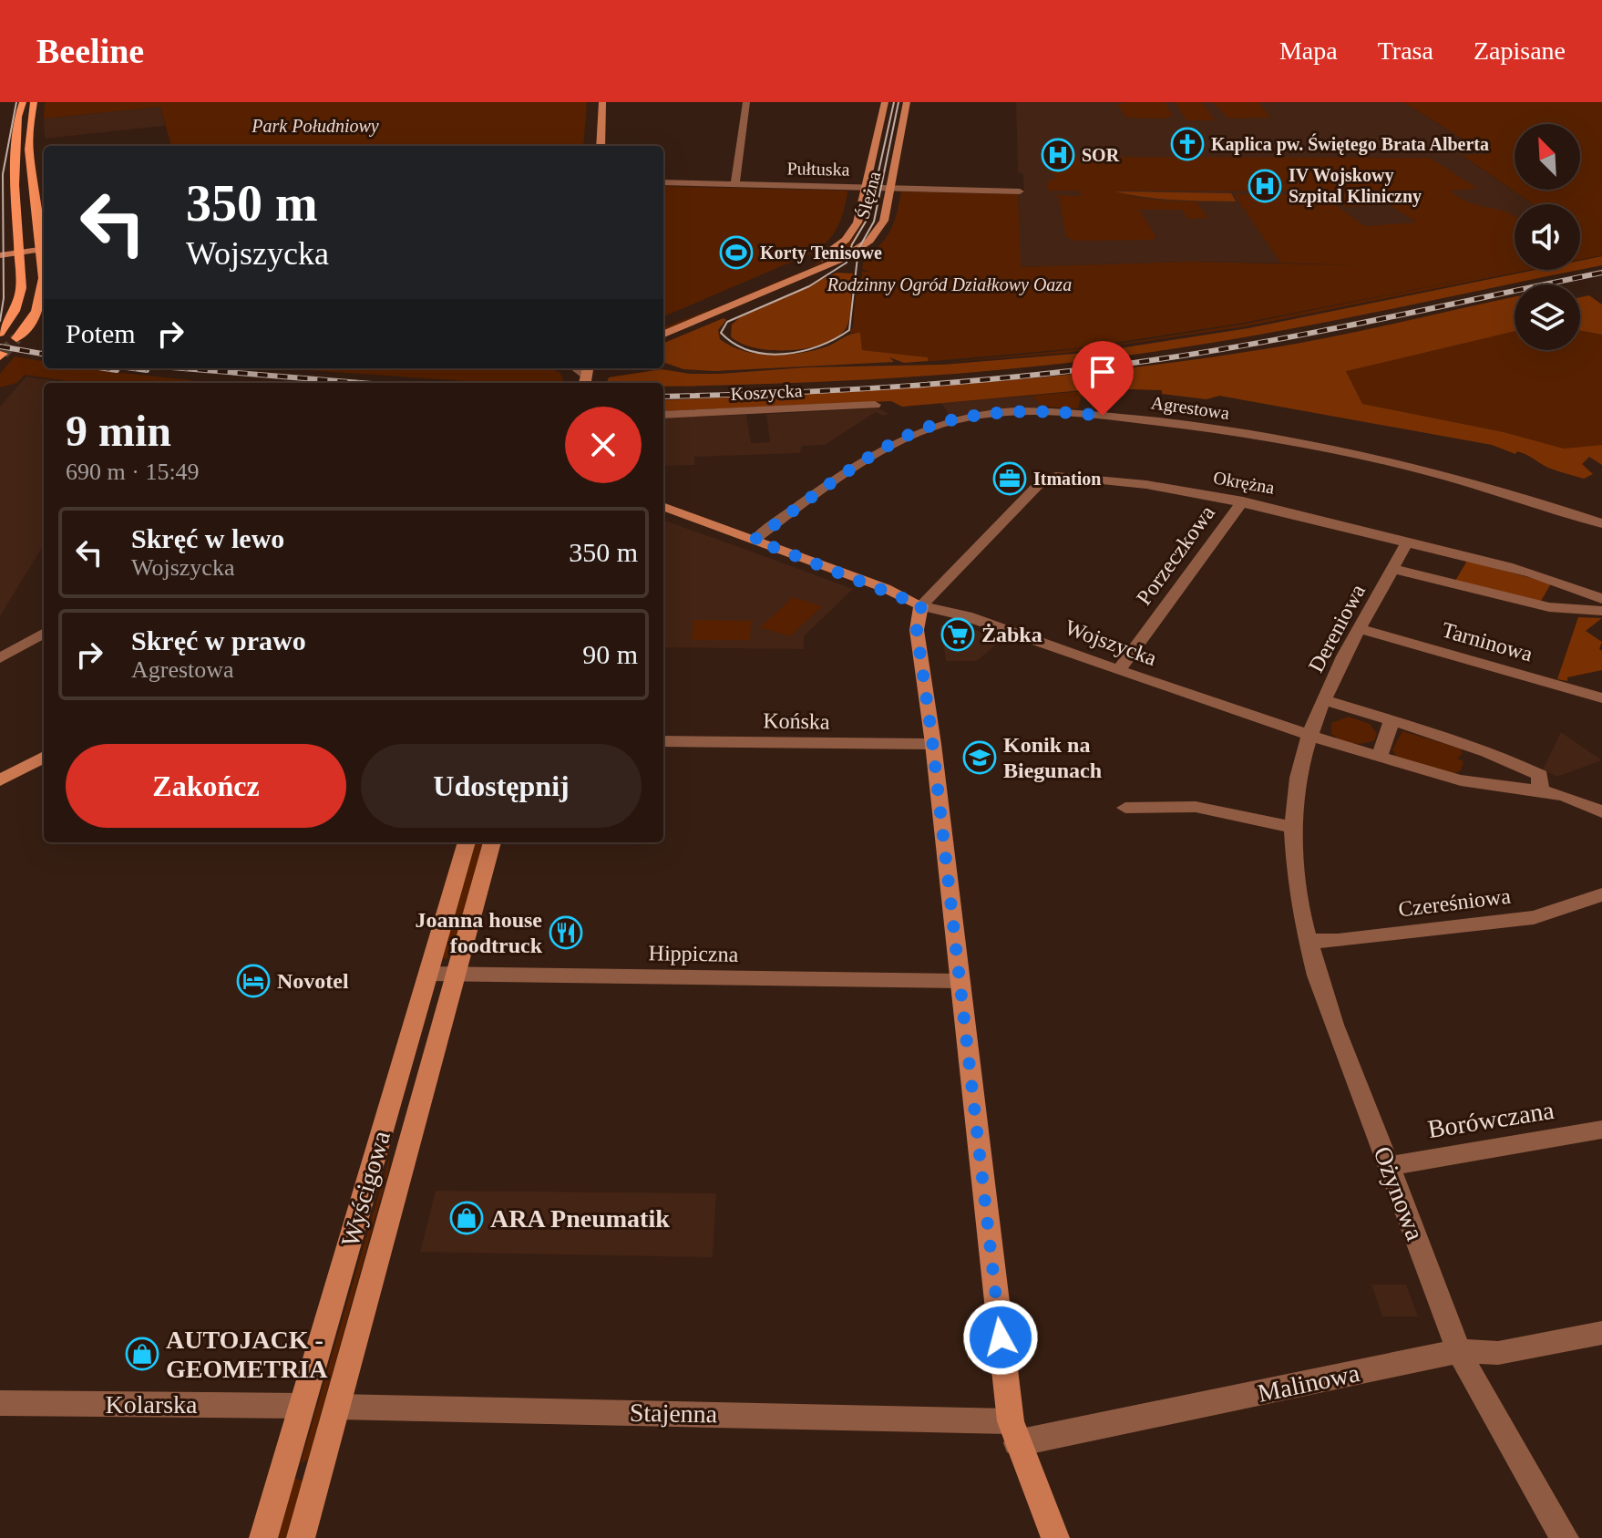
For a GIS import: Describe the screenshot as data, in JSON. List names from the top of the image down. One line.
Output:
{"streets":{"main road":["Ślężna","Wojszycka","Wyścigowa"],"street":["Pułtuska","Koszycka","Agrestowa","Okrężna","Porzeczkowa","Dereniowa","Tarninowa","Końska","Czereśniowa","Hippiczna","Borówczana","Ożynowa","Malinowa","Kolarska","Stajenna"]},"crossings":[["Pułtuska","Ślężna"],["Agrestowa","Wojszycka"],["Okrężna","Porzeczkowa"],["Okrężna","Dereniowa"],["Okrężna","Wojszycka"],["Porzeczkowa","Wojszycka"],["Dereniowa","Tarninowa"],["Dereniowa","Wojszycka"],["Dereniowa","Ożynowa"],["Wojszycka","Ożynowa"],["Czereśniowa","Ożynowa"],["Hippiczna","Wyścigowa"],["Borówczana","Ożynowa"],["Wyścigowa","Kolarska"],["Wyścigowa","Stajenna"],["Ożynowa","Malinowa"],["Malinowa","Stajenna"]],"parks":["Park Południowy","Rodzinny Ogród Działkowy Oaza"],"places":{"church":["Kaplica pw. Świętego Brata Alberta"],"hospital":["SOR","IV Wojskowy Szpital Kliniczny"],"sports":["Korty Tenisowe"],"office":["Itmation"],"supermarket":["Żabka"],"school or university":["Konik na Biegunach"],"restaurant":["Joanna house foodtruck"],"hotel":["Novotel"],"shop":["ARA Pneumatik","AUTOJACK - GEOMETRIA"]},"north":"top left","page":{"header":"Beeline","nav":["Mapa","Trasa","Zapisane"],"turn":["350 m","Wojszycka"],"then":"Potem","heading":["9 min","690 m · 15:49"],"list":[{"name":"Skręć w lewo","note":"Wojszycka","value":"350 m"},{"name":"Skręć w prawo","note":"Agrestowa","value":"90 m"}],"buttons":["Zakończ","Udostępnij"]}}
